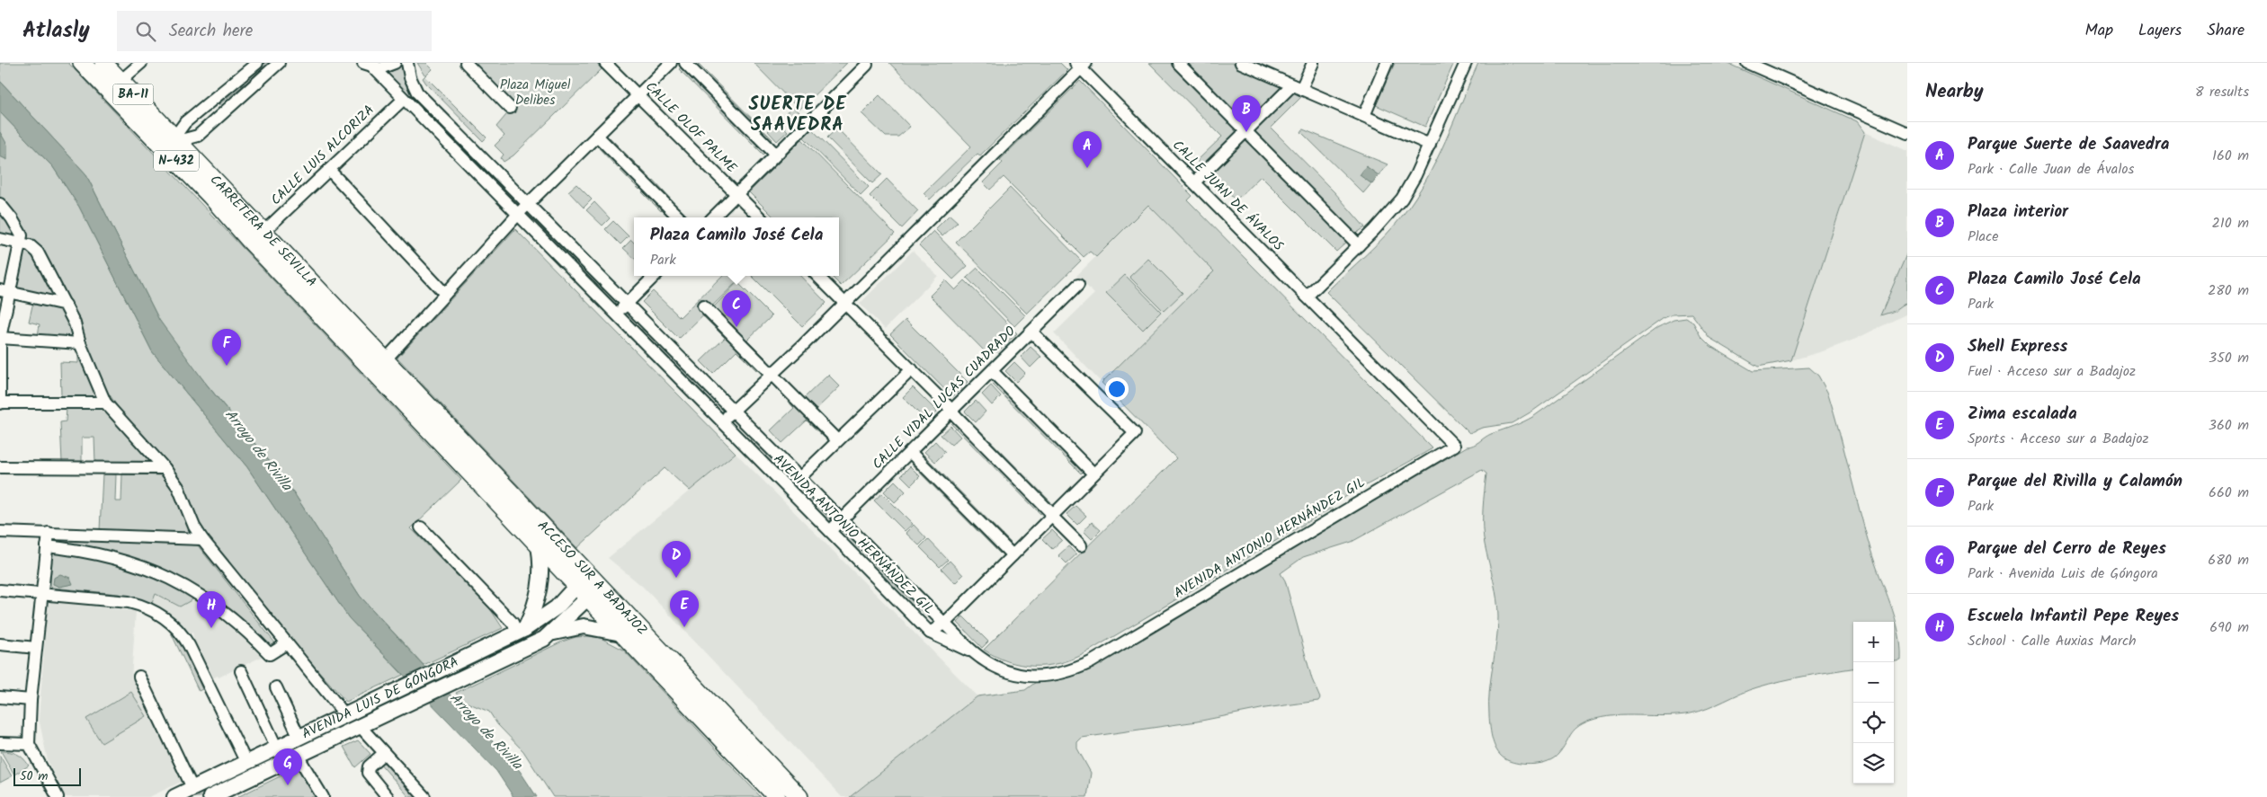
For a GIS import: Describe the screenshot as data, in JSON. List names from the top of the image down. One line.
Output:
{"streets":{"highway":["BA-11","N-432","CARRETERA DE SEVILLA","ACCESO SUR A BADAJOZ"],"main road":["AVENIDA LUIS DE GÓNGORA"],"street":["CALLE OLOF PALME","CALLE LUIS ALCORIZA","CALLE JUAN DE ÁVALOS","CALLE VIDAL LUCAS CUADRADO","AVENIDA ANTONIO HERNÁNDEZ GIL"]},"crossings":[["CALLE LUIS ALCORIZA","CARRETERA DE SEVILLA"],["CALLE LUIS ALCORIZA","AVENIDA ANTONIO HERNÁNDEZ GIL"],["N-432","CARRETERA DE SEVILLA"],["CALLE JUAN DE ÁVALOS","AVENIDA ANTONIO HERNÁNDEZ GIL"],["CARRETERA DE SEVILLA","ACCESO SUR A BADAJOZ"],["CALLE VIDAL LUCAS CUADRADO","AVENIDA ANTONIO HERNÁNDEZ GIL"],["ACCESO SUR A BADAJOZ","AVENIDA LUIS DE GÓNGORA"]],"districts":["SUERTE DE SAAVEDRA"],"water":["Arroyo de Rivilla"],"parks":["Plaza Miguel Delibes"],"scale_bar":"50 m","page":{"header":"Atlasly","search":"Search here","nav":["Map","Layers","Share"],"heading":["Nearby","8 results"],"pins":["B","A","C","F","D","E","H","G"],"list":[{"mark":"A","name":"Parque Suerte de Saavedra","note":"Park · Calle Juan de Ávalos","value":"160 m"},{"mark":"B","name":"Plaza interior","note":"Place","value":"210 m"},{"mark":"C","name":"Plaza Camilo José Cela","note":"Park","value":"280 m"},{"mark":"D","name":"Shell Express","note":"Fuel · Acceso sur a Badajoz","value":"350 m"},{"mark":"E","name":"Zima escalada","note":"Sports · Acceso sur a Badajoz","value":"360 m"},{"mark":"F","name":"Parque del Rivilla y Calamón","note":"Park","value":"660 m"},{"mark":"G","name":"Parque del Cerro de Reyes","note":"Park · Avenida Luis de Góngora","value":"680 m"},{"mark":"H","name":"Escuela Infantil Pepe Reyes","note":"School · Calle Auxias March","value":"690 m"}],"popup":["Plaza Camilo José Cela","Park"],"map_buttons":["+","−"],"scale":"50 m"}}
